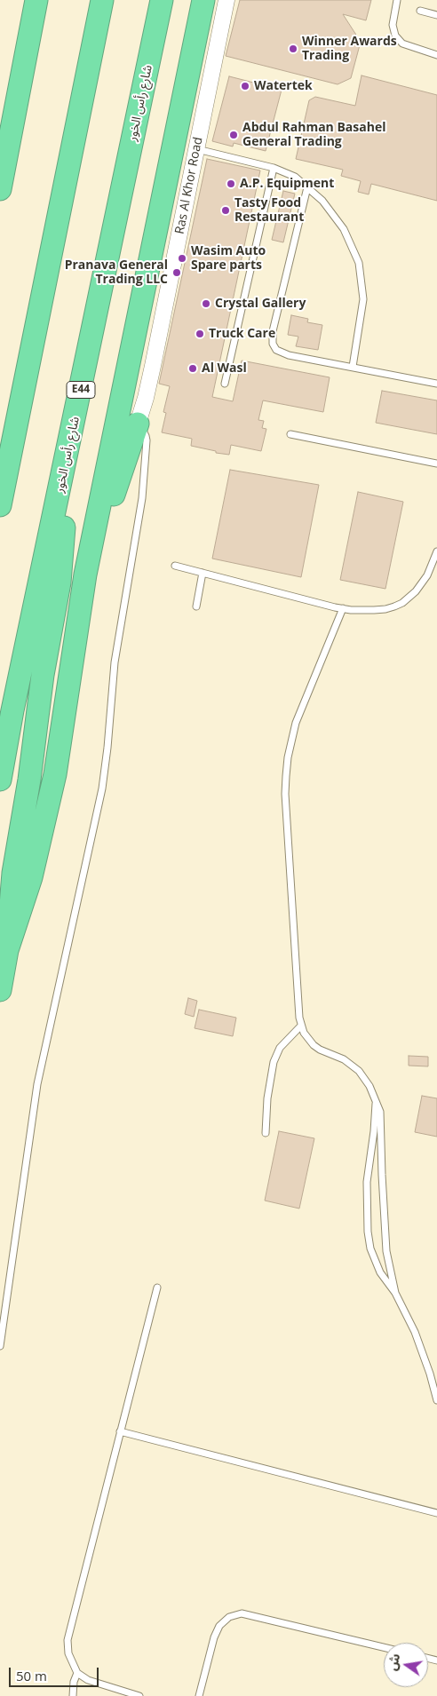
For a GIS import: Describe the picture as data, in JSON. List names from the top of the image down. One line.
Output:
{"streets":{"highway":["شارع رأس الخور","E44"],"street":["Ras Al Khor Road"]},"places":["Winner Awards Trading","Watertek","Abdul Rahman Basahel General Trading","A.P. Equipment","Tasty Food Restaurant","Wasim Auto Spare parts","Pranava General Trading LLC","Crystal Gallery","Truck Care","Al Wasl"],"scale_bar":"50 m","north":"left"}
